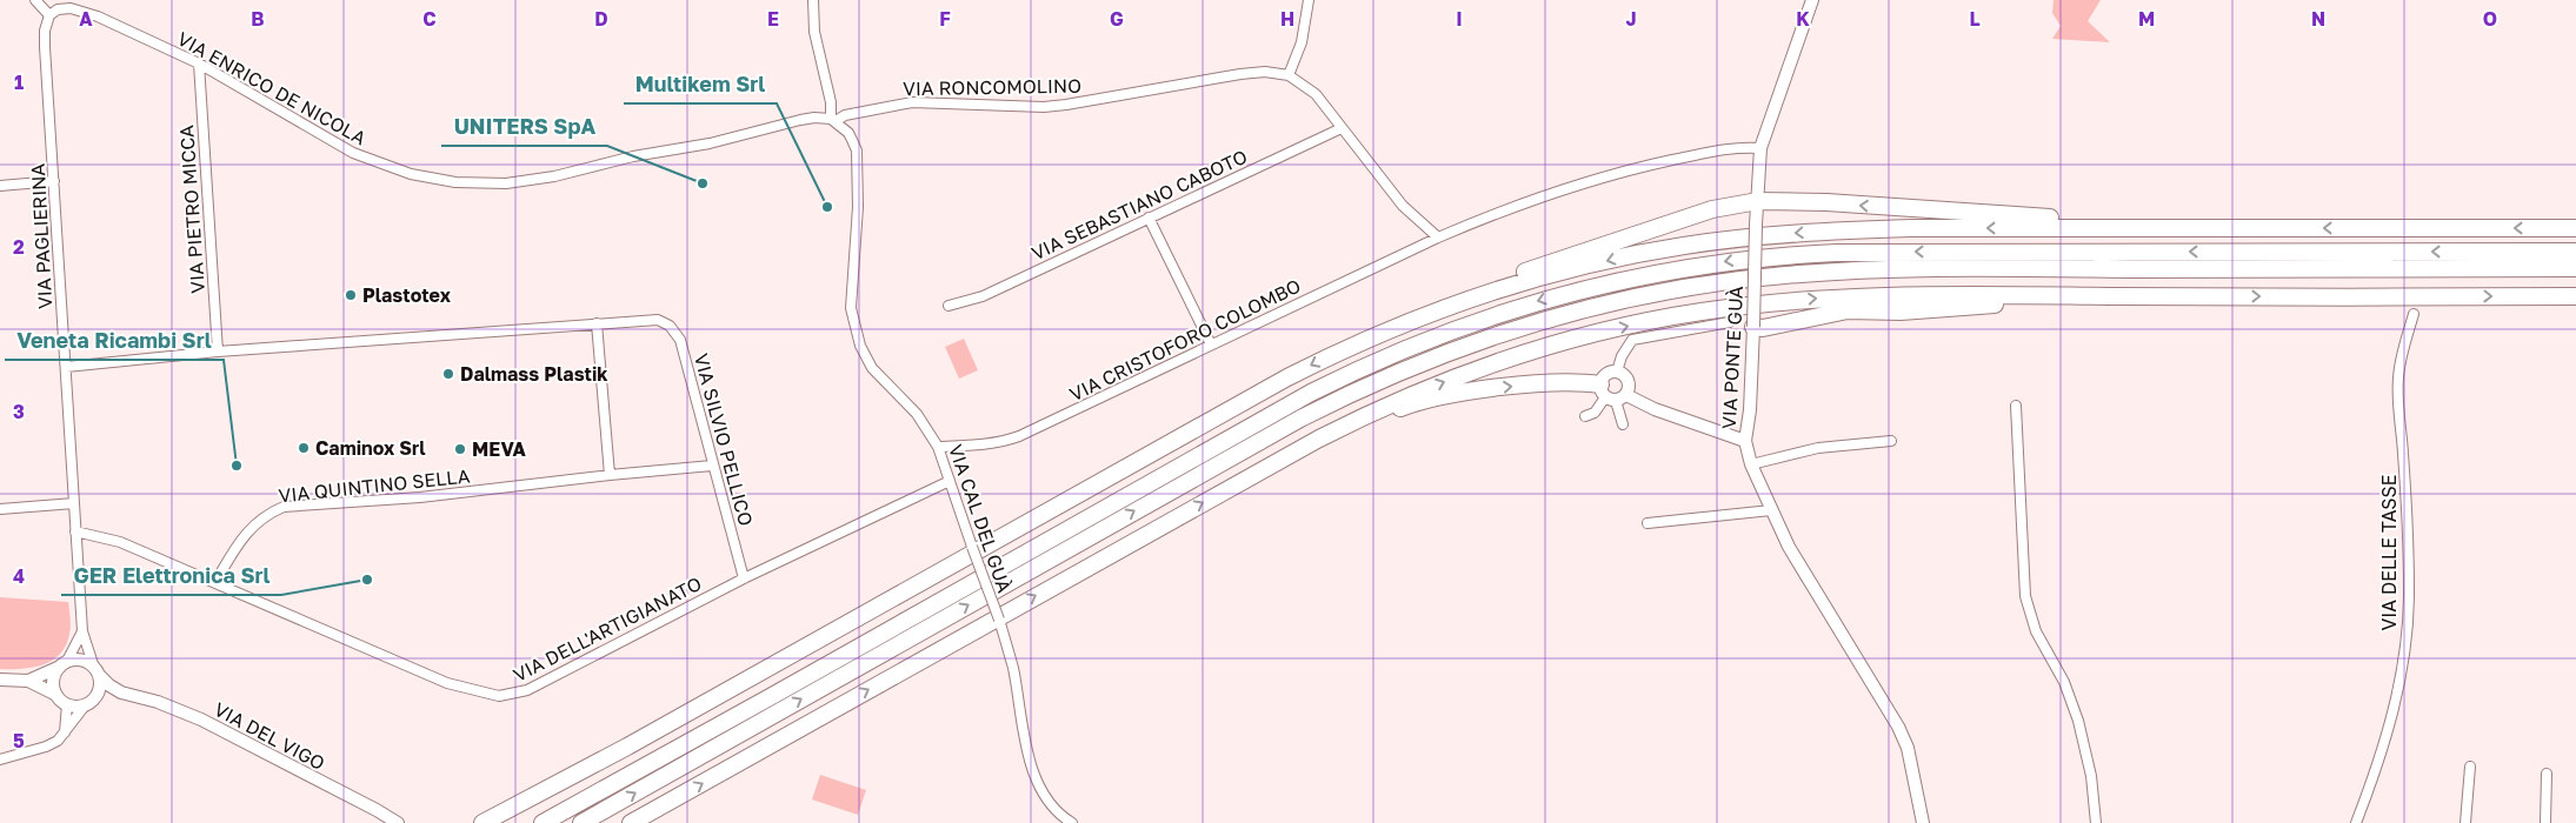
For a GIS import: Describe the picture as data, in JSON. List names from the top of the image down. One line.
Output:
{"streets":{"street":["VIA RONCOMOLINO","VIA ENRICO DE NICOLA","VIA SEBASTIANO CABOTO","VIA PIETRO MICCA","VIA PAGLIERINA","VIA CRISTOFORO COLOMBO","VIA PONTE GUÀ","VIA SILVIO PELLICO","VIA QUINTINO SELLA","VIA CAL DEL GUÀ","VIA DELLE TASSE","VIA DELL'ARTIGIANATO","VIA DEL VIGO"]},"crossings":[["VIA RONCOMOLINO","VIA ENRICO DE NICOLA"],["VIA RONCOMOLINO","VIA SEBASTIANO CABOTO"],["VIA RONCOMOLINO","VIA CRISTOFORO COLOMBO"],["VIA RONCOMOLINO","VIA CAL DEL GUÀ"],["VIA ENRICO DE NICOLA","VIA PIETRO MICCA"],["VIA ENRICO DE NICOLA","VIA PAGLIERINA"],["VIA ENRICO DE NICOLA","VIA CAL DEL GUÀ"],["VIA PAGLIERINA","VIA DELL'ARTIGIANATO"],["VIA PAGLIERINA","VIA DEL VIGO"],["VIA CRISTOFORO COLOMBO","VIA PONTE GUÀ"],["VIA CRISTOFORO COLOMBO","VIA CAL DEL GUÀ"],["VIA SILVIO PELLICO","VIA QUINTINO SELLA"],["VIA SILVIO PELLICO","VIA DELL'ARTIGIANATO"],["VIA QUINTINO SELLA","VIA DELL'ARTIGIANATO"],["VIA CAL DEL GUÀ","VIA DELL'ARTIGIANATO"]],"places":["UNITERS SpA","Multikem Srl","Plastotex","Dalmass Plastik","Caminox Srl","MEVA","Veneta Ricambi Srl","GER Elettronica Srl"],"grid":{"columns":["A","B","C","D","E","F","G","H","I","J","K","L","M","N","O"],"rows":["1","2","3","4","5"]}}
